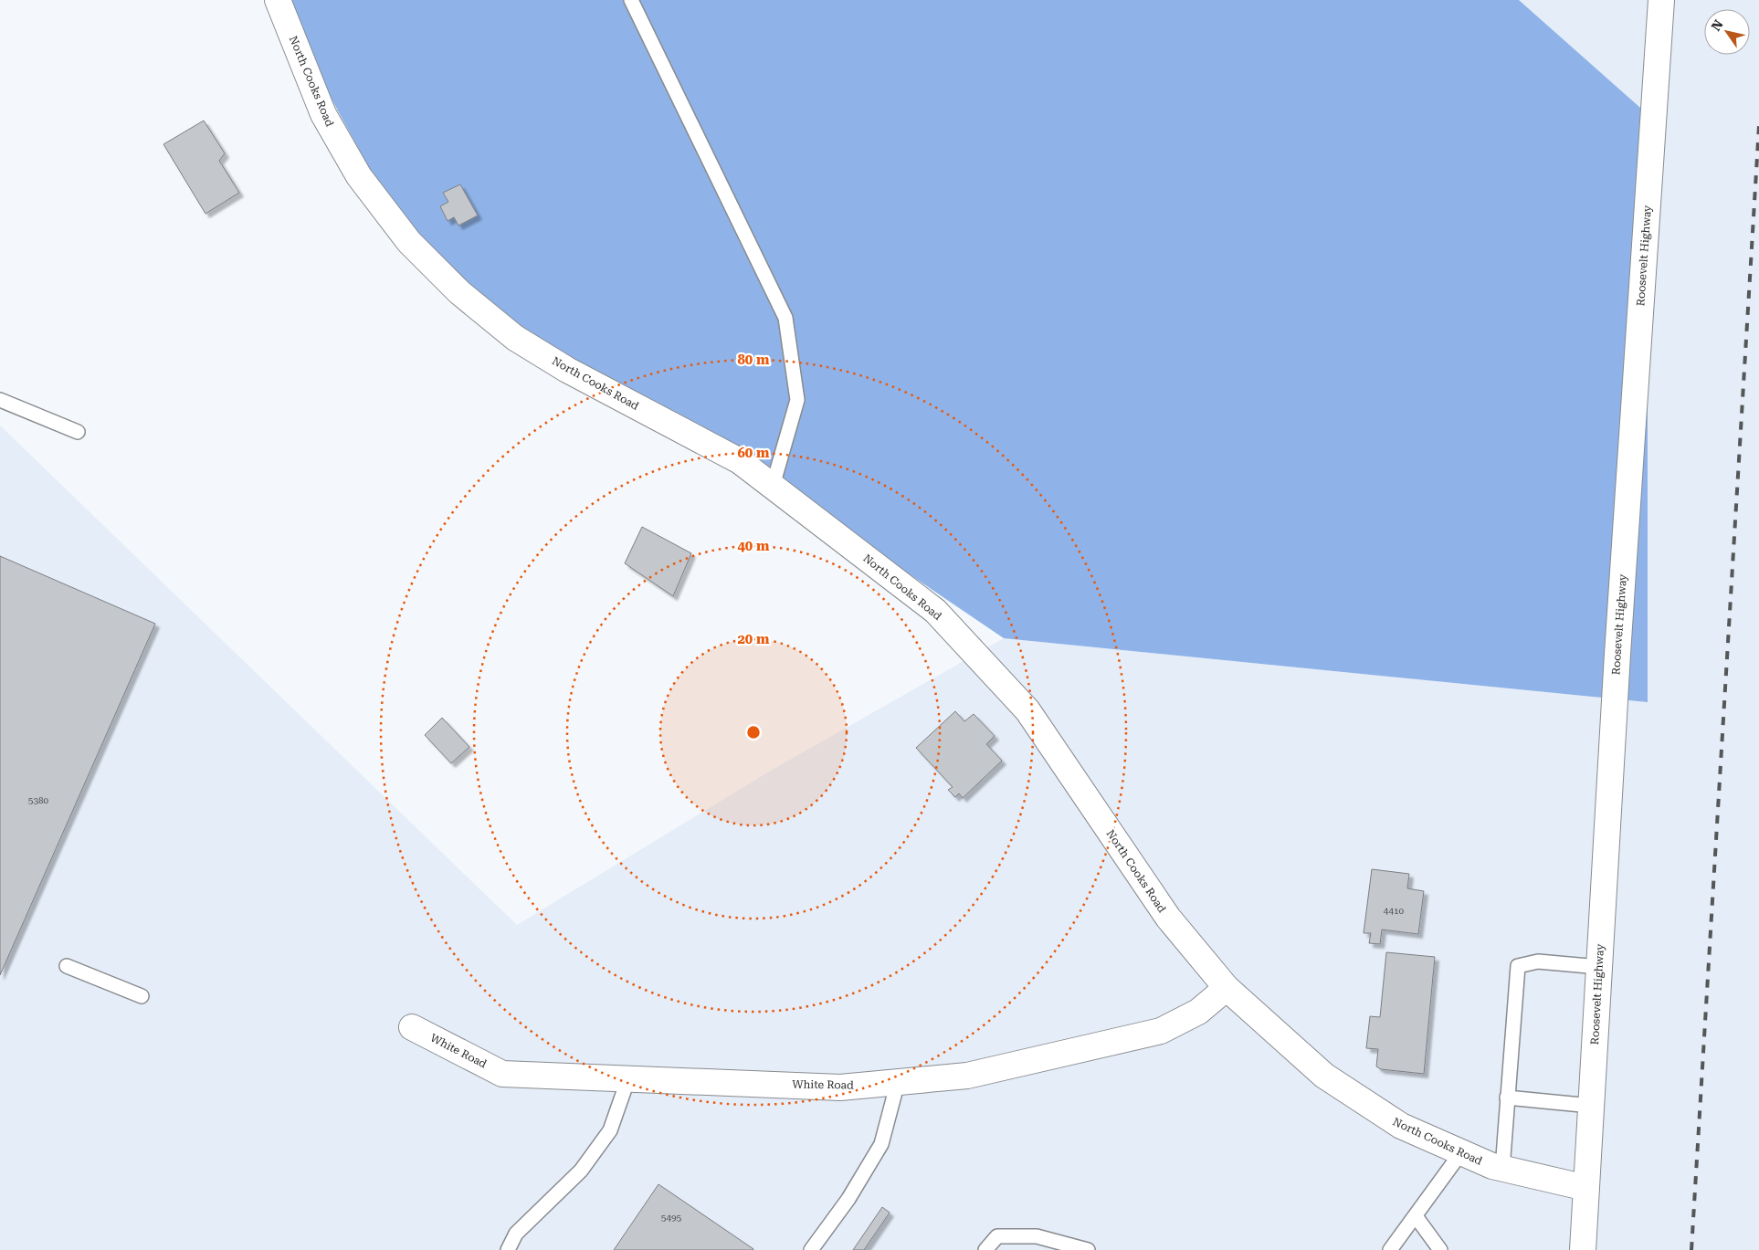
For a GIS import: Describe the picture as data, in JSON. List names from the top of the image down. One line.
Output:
{"streets":{"street":["North Cooks Road","Roosevelt Highway","White Road"]},"crossings":[["North Cooks Road","Roosevelt Highway"],["North Cooks Road","White Road"]],"house_numbers":["5380","4410","5495"],"north":"top left","rings":["80 m","60 m","40 m","20 m"]}
